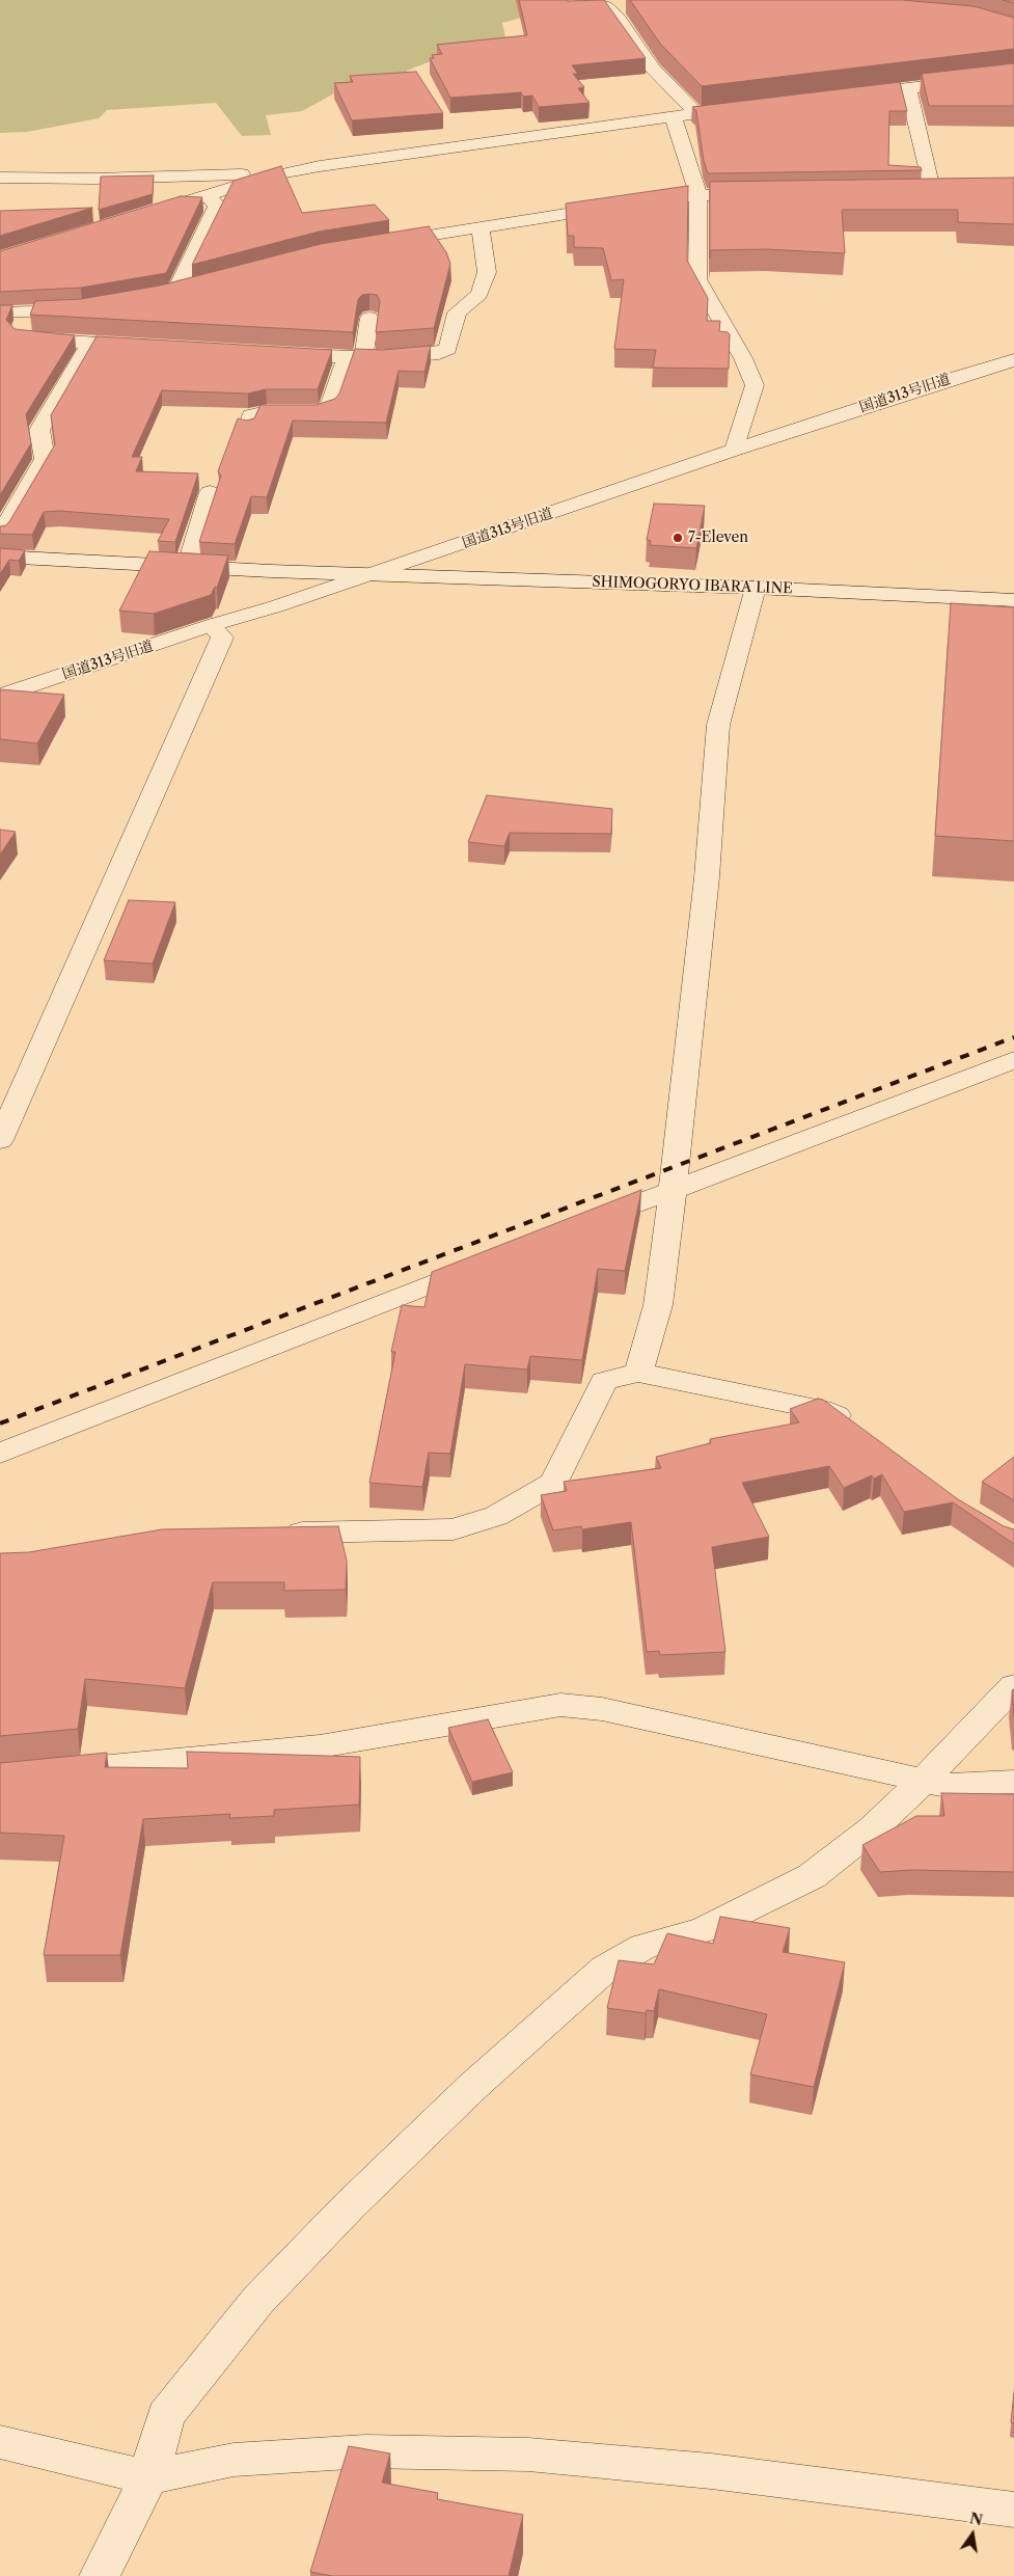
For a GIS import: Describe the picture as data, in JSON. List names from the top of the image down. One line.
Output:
{"streets":{"street":["国道313号旧道","SHIMOGORYO IBARA LINE"]},"crossings":[["国道313号旧道","SHIMOGORYO IBARA LINE"]],"places":["7-Eleven"],"north":"top"}
